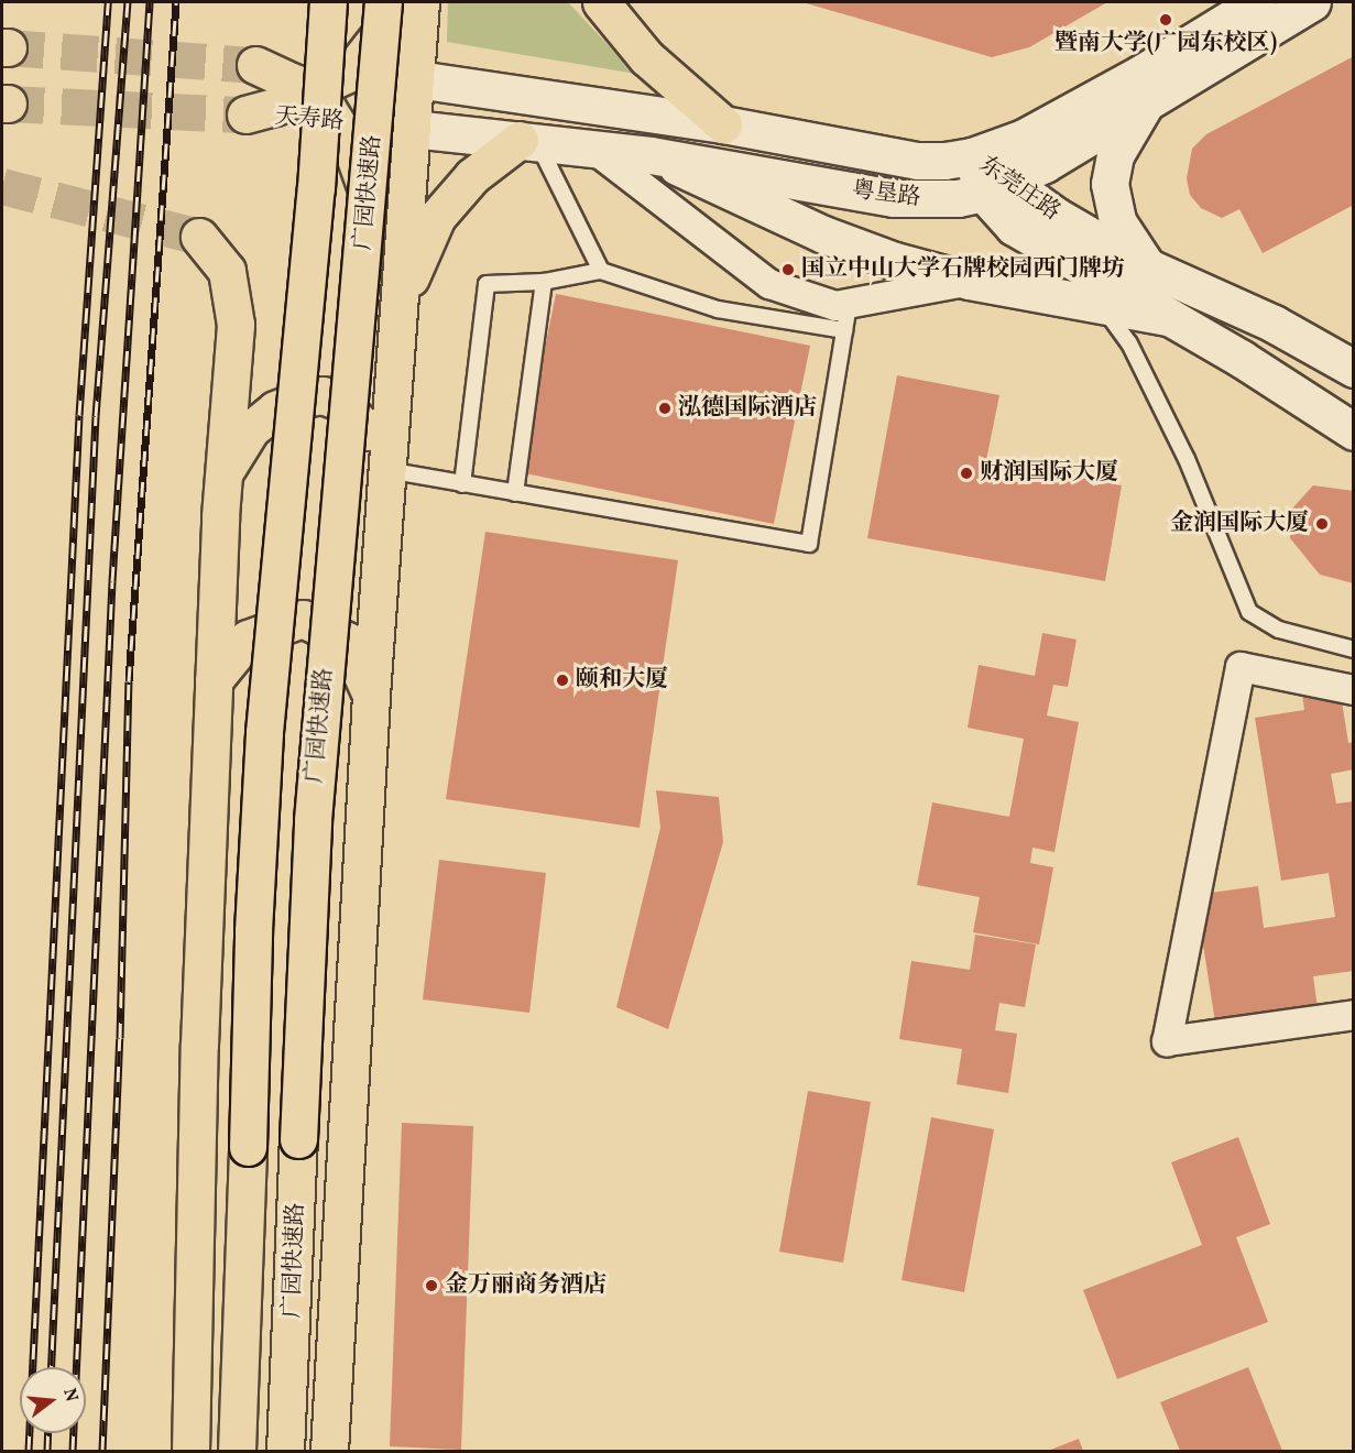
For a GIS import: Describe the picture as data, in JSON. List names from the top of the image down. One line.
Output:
{"streets":{"highway":["天寿路","广园快速路"],"main road":["东莞庄路","粤垦路"]},"crossings":[["天寿路","粤垦路"],["东莞庄路","粤垦路"]],"places":["暨南大学(广园东校区)","国立中山大学石牌校园西门牌坊","泓德国际酒店","财润国际大厦","金润国际大厦","颐和大厦","金万丽商务酒店"],"north":"right"}
